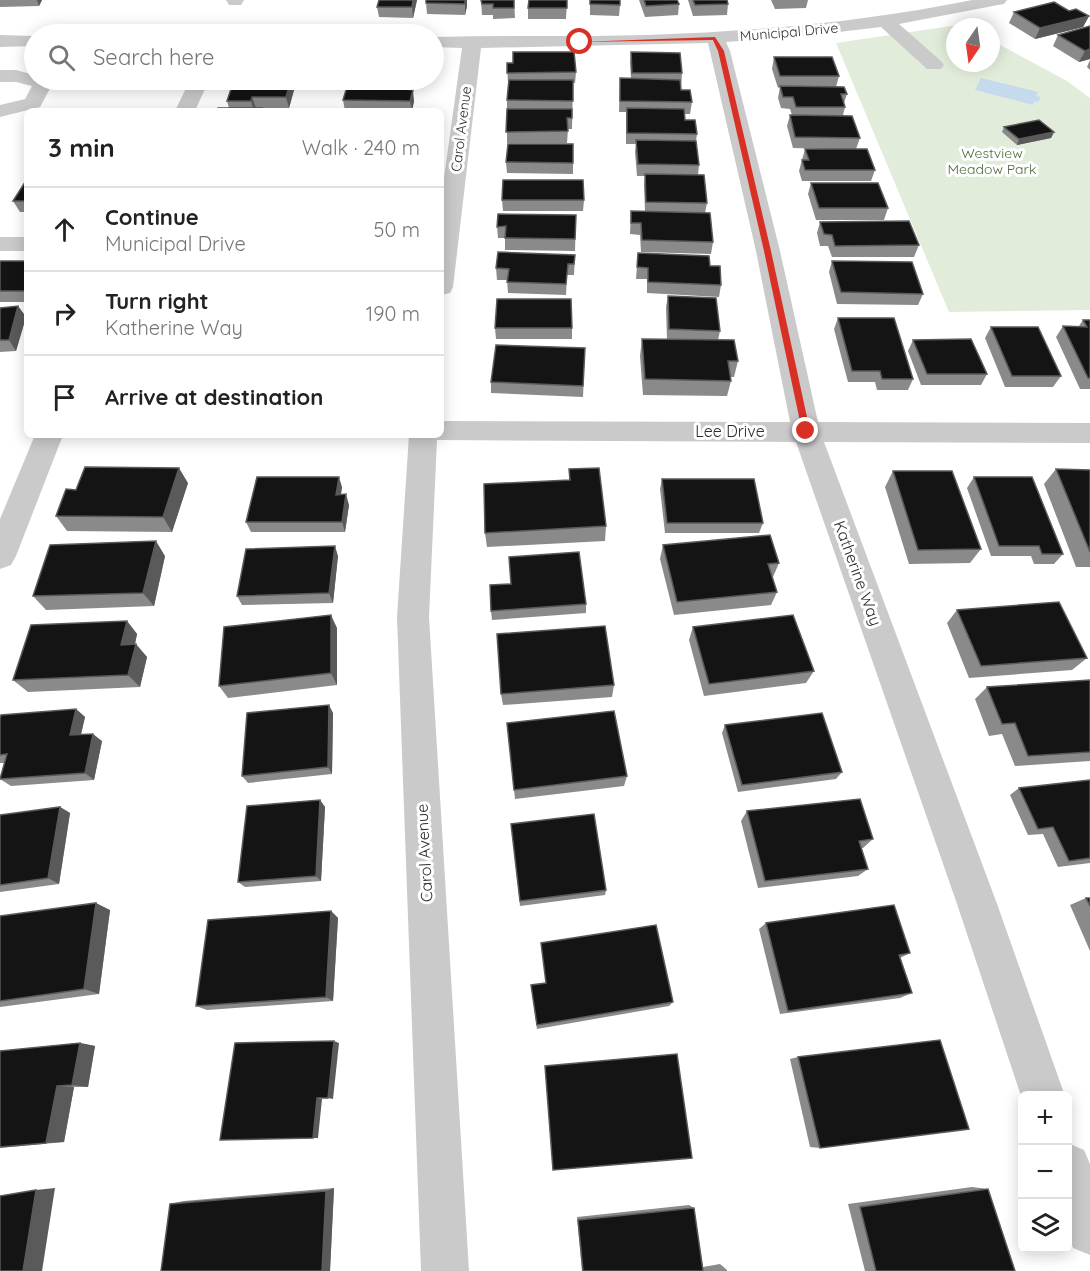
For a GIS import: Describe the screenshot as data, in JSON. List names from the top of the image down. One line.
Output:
{"streets":{"street":["Municipal Drive","Carol Avenue","Lee Drive","Katherine Way"]},"crossings":[["Municipal Drive","Carol Avenue"],["Municipal Drive","Katherine Way"],["Lee Drive","Katherine Way"]],"parks":["Westview Meadow Park"],"north":"bottom","page":{"search":"Search here","heading":["3 min","Walk · 240 m"],"list":[["Continue","Municipal Drive","50 m"],["Turn right","Katherine Way","190 m"],"Arrive at destination"],"map_buttons":["+","−"]}}
